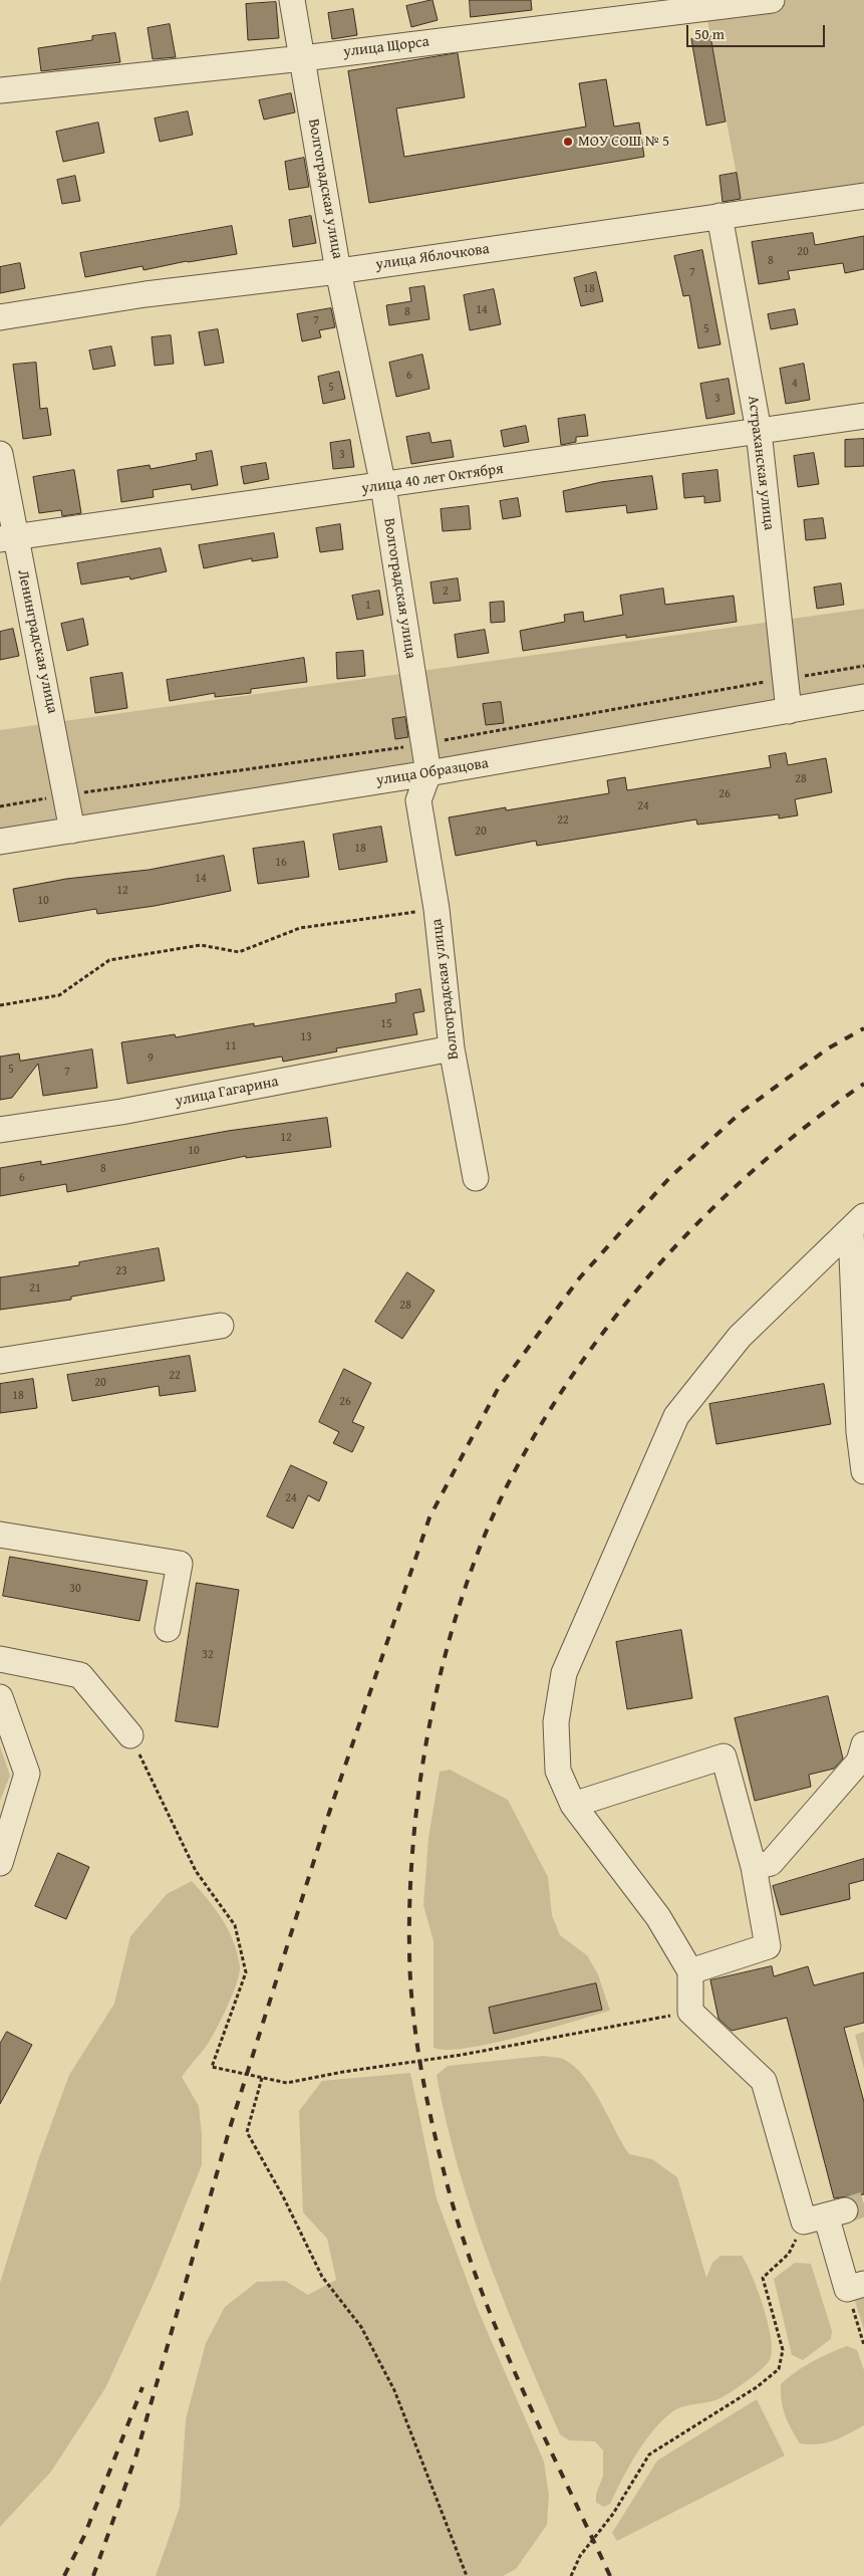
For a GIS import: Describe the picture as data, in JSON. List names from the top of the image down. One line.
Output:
{"streets":{"street":["улица Щорса","Волгоградская улица","улица Яблочкова","Астраханская улица","улица 40 лет Октября","Ленинградская улица","улица Образцова","улица Гагарина"]},"crossings":[["улица Щорса","Волгоградская улица"],["Волгоградская улица","улица Яблочкова"],["Волгоградская улица","улица 40 лет Октября"],["Волгоградская улица","улица Образцова"],["Волгоградская улица","улица Гагарина"],["улица Яблочкова","Астраханская улица"],["Астраханская улица","улица 40 лет Октября"],["Астраханская улица","улица Образцова"],["улица 40 лет Октября","Ленинградская улица"],["Ленинградская улица","улица Образцова"]],"places":["МОУ СОШ № 5"],"house_numbers":["20","8","7","18","14","8","7","5","6","4","5","3","3","2","1","28","26","24","22","20","18","16","14","12","10","15","13","11","9","5","7","12","10","8","6","23","21","28","22","20","18","26","24","30","32"],"scale_bar":"50 m"}
